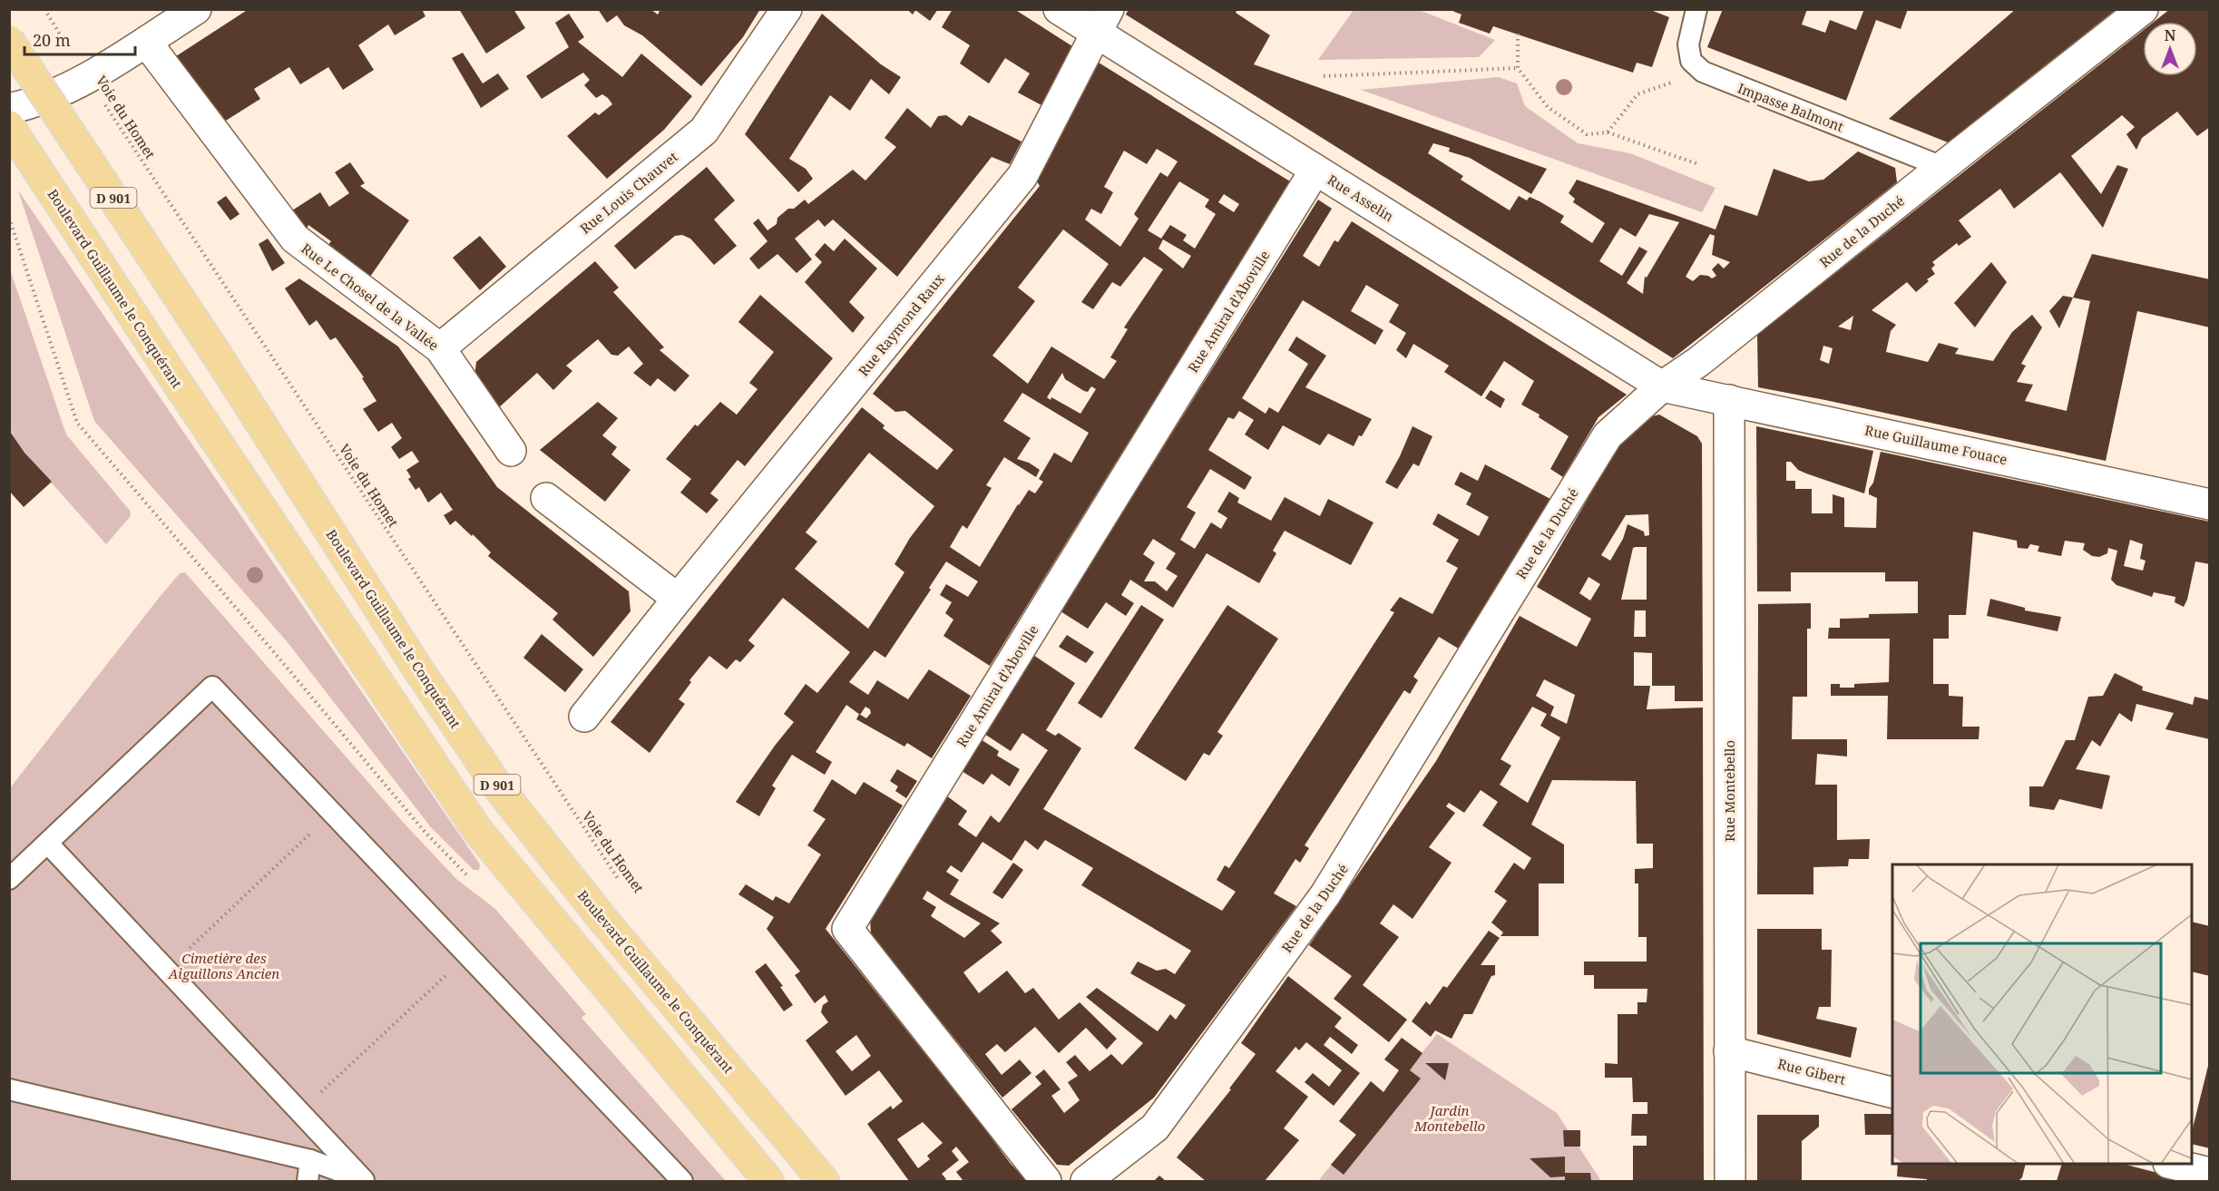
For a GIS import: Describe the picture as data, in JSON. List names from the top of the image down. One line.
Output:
{"streets":{"main road":["D 901","Boulevard Guillaume le Conquérant"],"street":["Rue Louis Chauvet","Rue Asselin","Rue de la Duché","Rue Le Chosel de la Vallée","Rue Amiral d'Aboville","Rue Raymond Raux","Rue Guillaume Fouace","Rue Montebello","Rue Gibert"],"lane":["Impasse Balmont"],"path":["Voie du Homet"]},"crossings":[["Impasse Balmont","Rue de la Duché"],["Rue Louis Chauvet","Rue Le Chosel de la Vallée"],["Rue Asselin","Rue de la Duché"],["Rue Asselin","Rue Amiral d'Aboville"],["Rue Asselin","Rue Raymond Raux"],["Rue Asselin","Rue Guillaume Fouace"],["Rue de la Duché","Rue Guillaume Fouace"],["Rue Guillaume Fouace","Rue Montebello"],["Rue Montebello","Rue Gibert"]],"parks":["Cimetière des Aiguillons Ancien","Jardin Montebello"],"scale_bar":"20 m","north":"top"}
